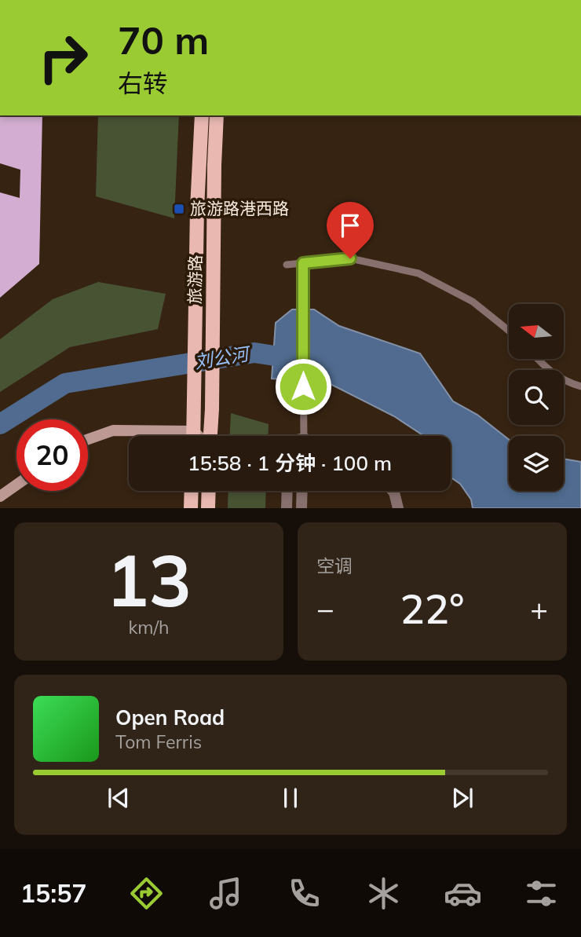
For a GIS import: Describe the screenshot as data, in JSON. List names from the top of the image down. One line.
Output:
{"streets":{"main road":["旅游路"]},"water":["刘公河"],"places":{"transit":["旅游路港西路"]},"north":"left","page":{"turn":["70 m","右转"],"limit":"20","trip":"15:58 · 1 分钟 · 100 m","tile":[["13","km/h"],"空调"],"heat":["−","22°","+"],"song":["Open Road","Tom Ferris"],"tabs":"15:57"}}
